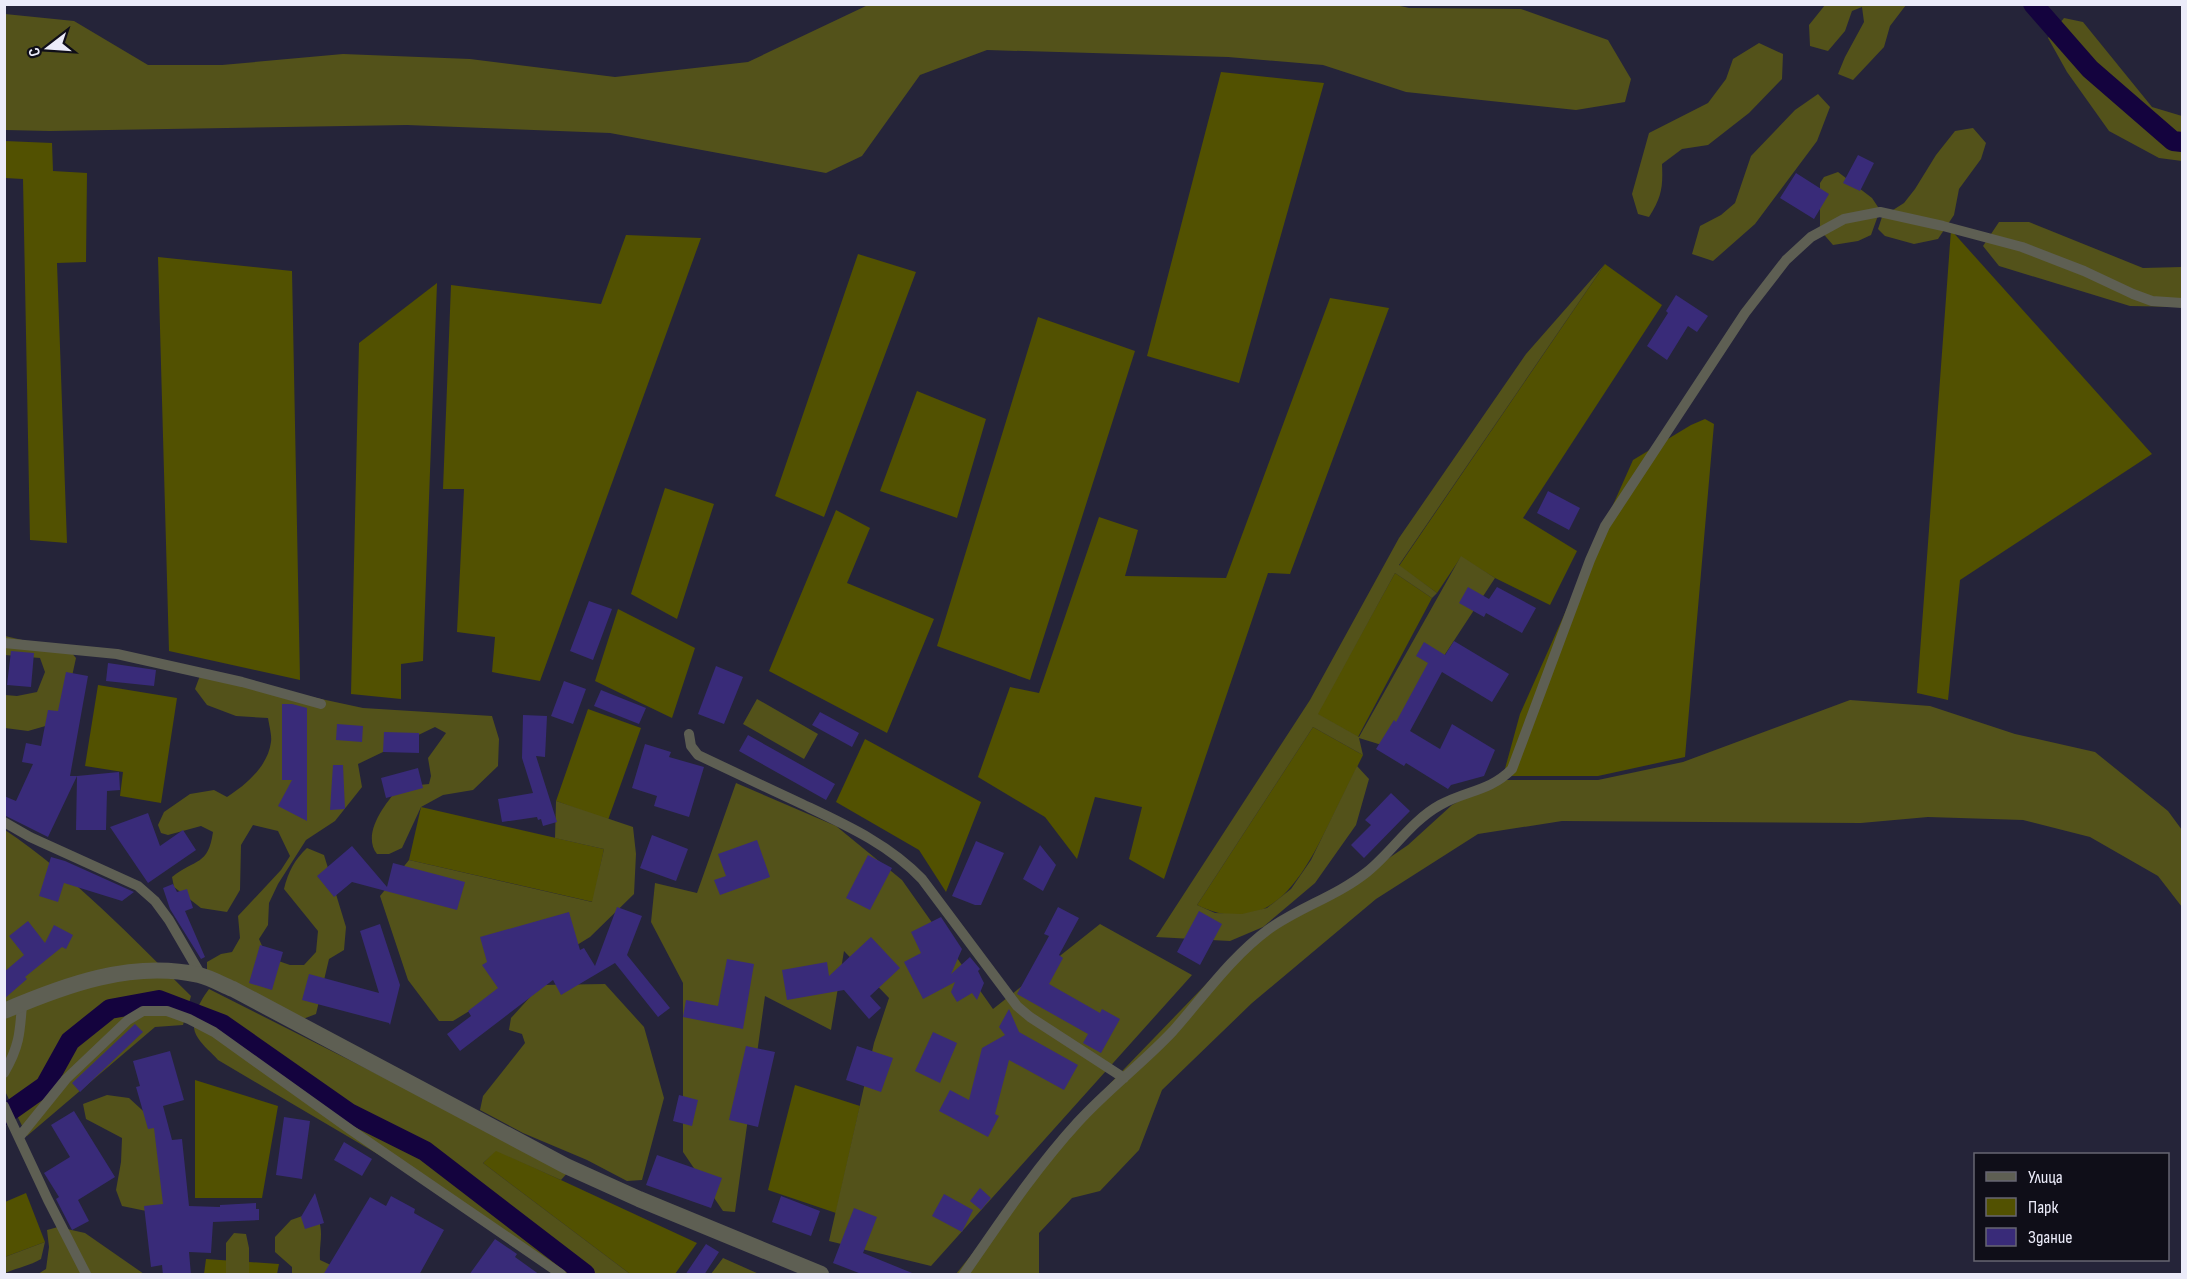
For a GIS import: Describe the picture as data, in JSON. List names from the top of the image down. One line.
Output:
{"legend":["Улица","Парк","Здание"],"north":"left"}
